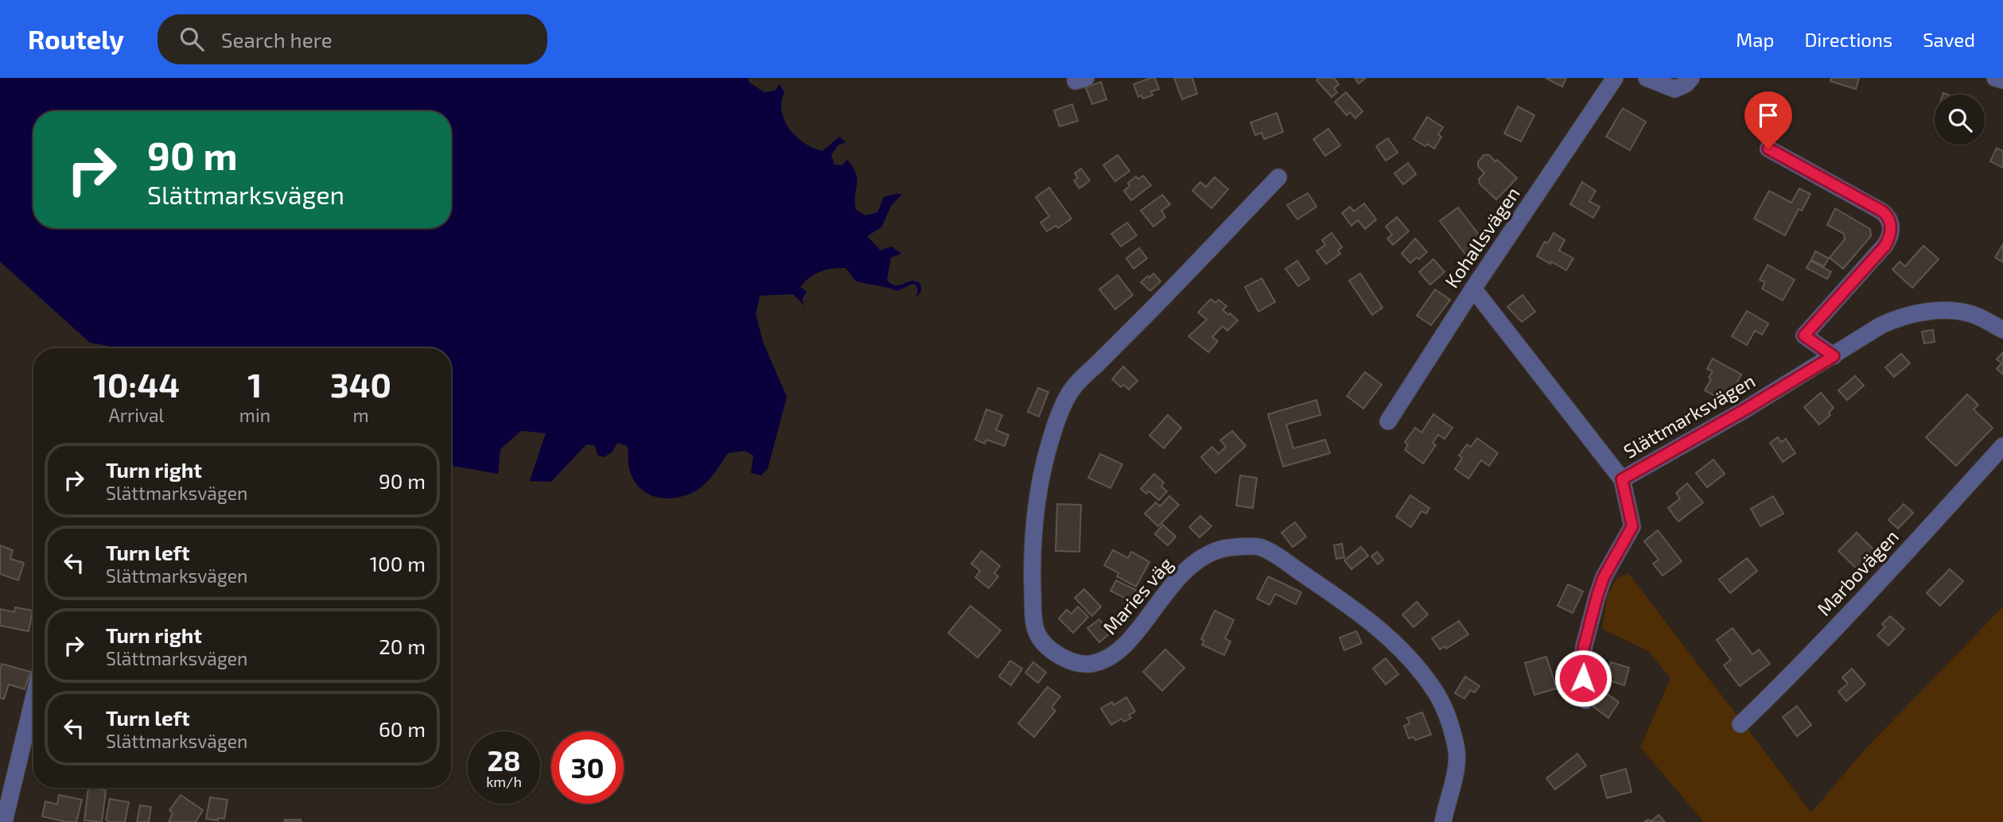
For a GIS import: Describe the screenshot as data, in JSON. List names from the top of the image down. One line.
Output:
{"streets":{"street":["Kohallsvägen","Slättmarksvägen","Marbovägen","Maries väg"]},"page":{"header":"Routely","search":"Search here","nav":["Map","Directions","Saved"],"turn":["90 m","Slättmarksvägen"],"eta":["10:44","Arrival","1","min","340","m"],"list":[{"name":"Turn right","note":"Slättmarksvägen","value":"90 m"},{"name":"Turn left","note":"Slättmarksvägen","value":"100 m"},{"name":"Turn right","note":"Slättmarksvägen","value":"20 m"},{"name":"Turn left","note":"Slättmarksvägen","value":"60 m"}],"speed":"28 km/h","limit":"30"}}
